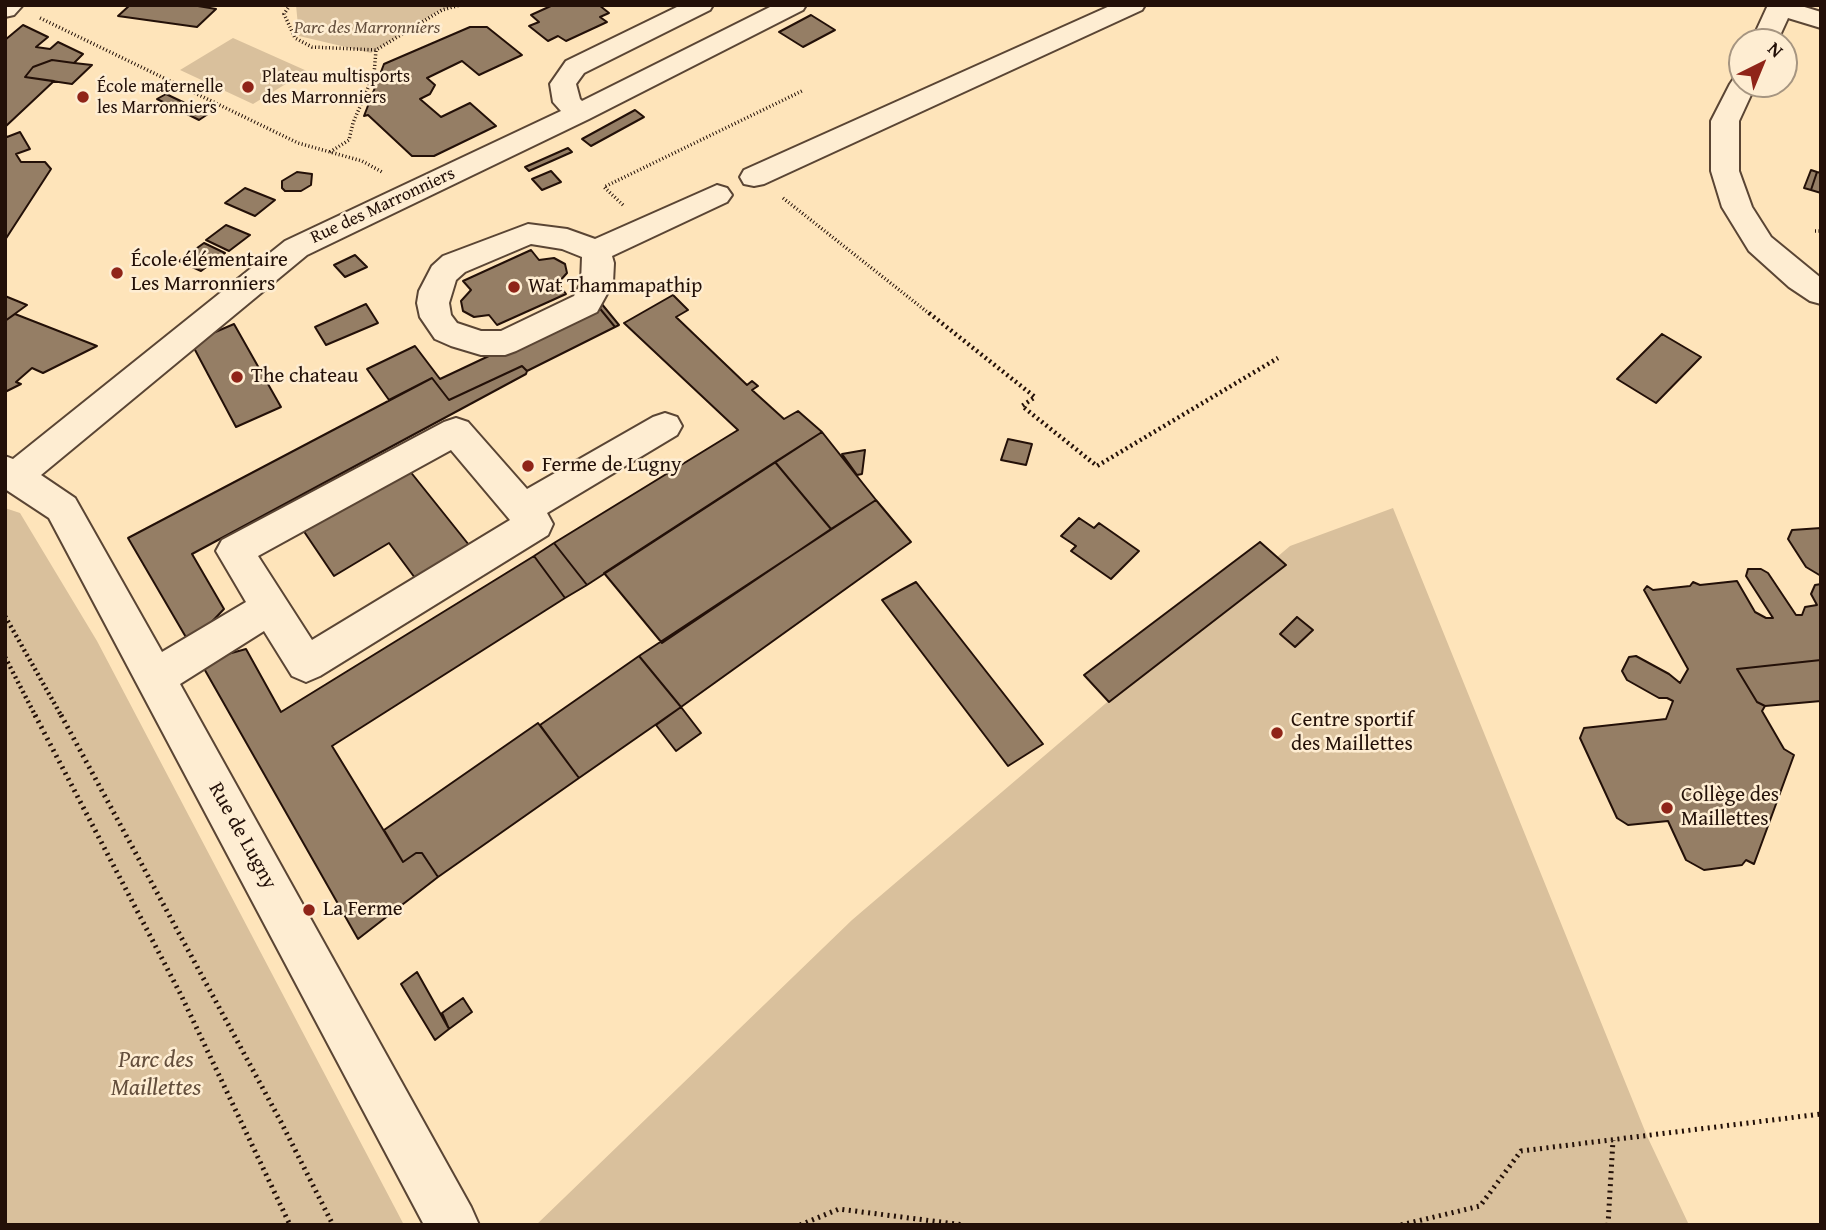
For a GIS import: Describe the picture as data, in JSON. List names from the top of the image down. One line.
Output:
{"streets":{"street":["Rue des Marronniers","Rue de Lugny"]},"crossings":[["Rue des Marronniers","Rue de Lugny"]],"parks":["Parc des Marronniers","Parc des Maillettes"],"places":["Plateau multisports des Marronniers","École maternelle les Marronniers","École élémentaire Les Marronniers","Wat Thammapathip","The chateau","Ferme de Lugny","Centre sportif des Maillettes","Collège des Maillettes","La Ferme"],"north":"top right"}
